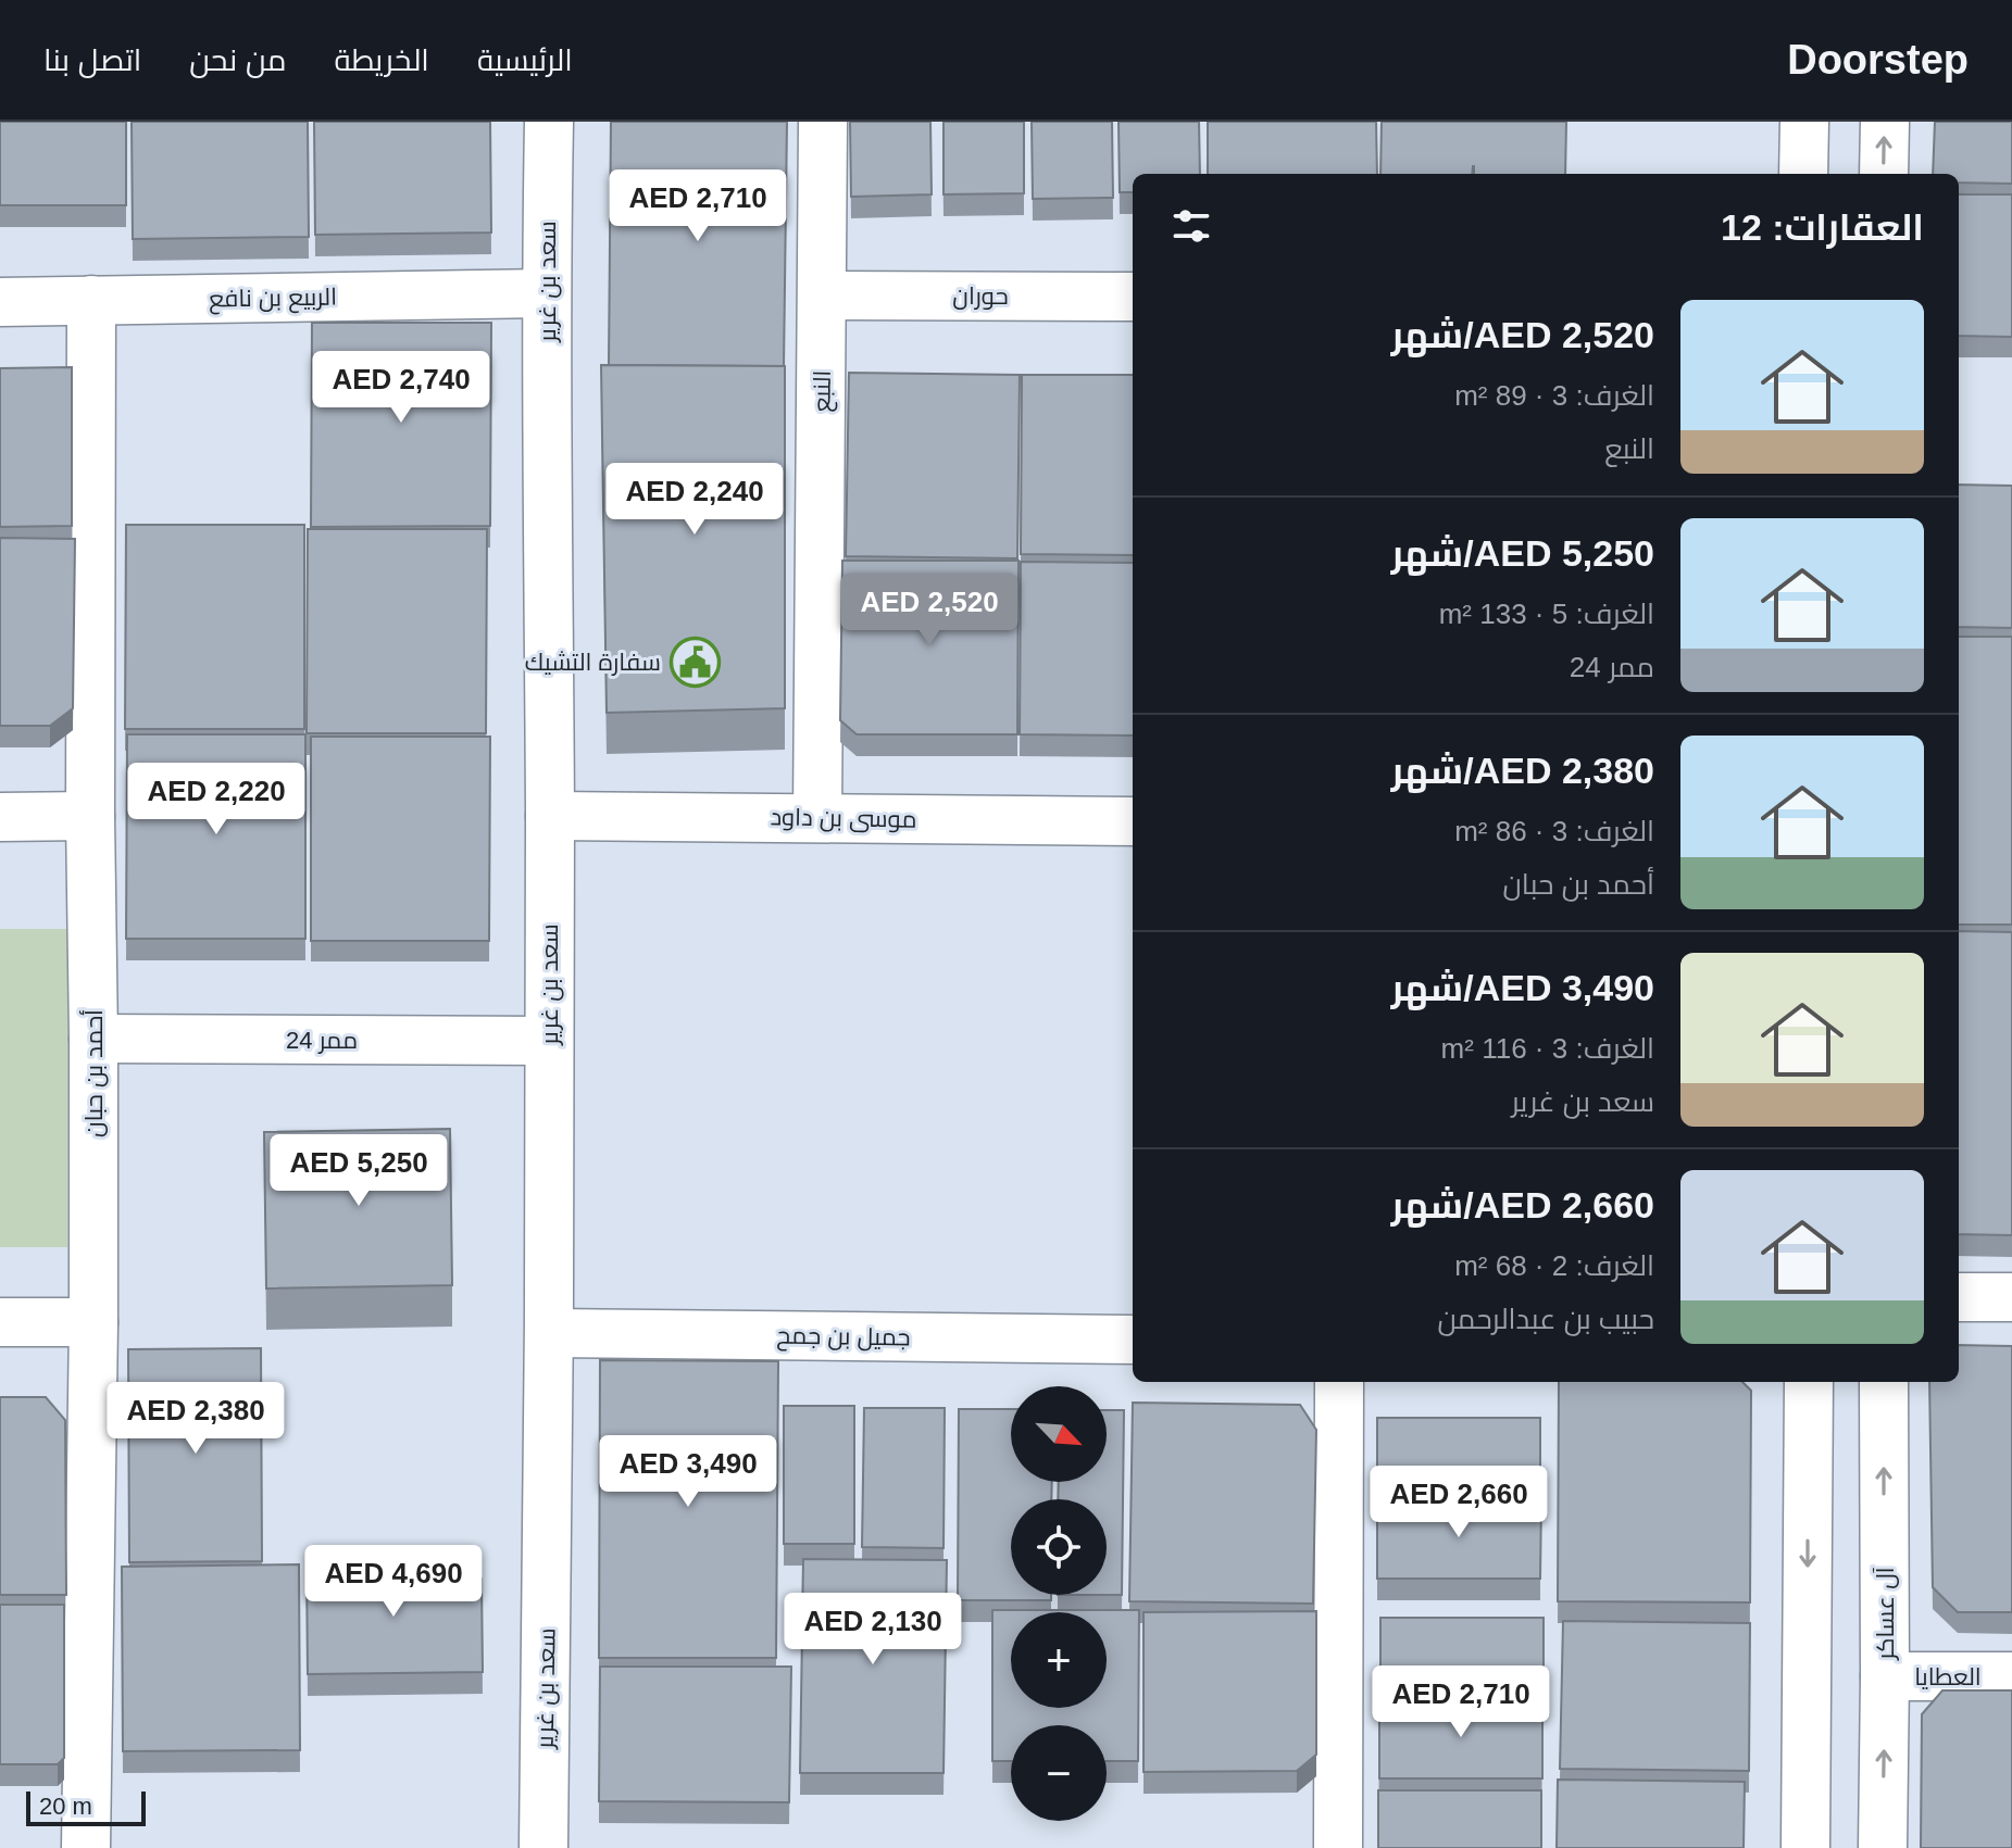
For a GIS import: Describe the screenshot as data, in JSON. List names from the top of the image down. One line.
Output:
{"streets":{"street":["سعد بن غرير","حوران","الربيع بن نافع","النبع","موسى بن داود","ممر 24","أحمد بن حبان","جميل بن جمح","آل عساكر","العطايا"]},"crossings":[["سعد بن غرير","الربيع بن نافع"],["سعد بن غرير","موسى بن داود"],["سعد بن غرير","ممر 24"],["سعد بن غرير","جميل بن جمح"],["حوران","النبع"],["الربيع بن نافع","أحمد بن حبان"],["النبع","موسى بن داود"],["ممر 24","أحمد بن حبان"],["آل عساكر","العطايا"]],"places":{"public building":["سفارة التشيك"]},"scale_bar":"20 m","north":"bottom right","page":{"header":"Doorstep","nav":["الرئيسية","الخريطة","من نحن","اتصل بنا"],"price":["AED 2,710","AED 2,740","AED 2,240","AED 2,520","AED 2,220","AED 5,250","AED 2,380","AED 3,490","AED 2,660","AED 4,690","AED 2,130","AED 2,710"],"heading":"العقارات: 12","list":[{"name":"AED 2,520/شهر","note":"الغرف: 3 · 89 m² · النبع"},{"name":"AED 5,250/شهر","note":"الغرف: 5 · 133 m² · ممر 24"},{"name":"AED 2,380/شهر","note":"الغرف: 3 · 86 m² · أحمد بن حبان"},{"name":"AED 3,490/شهر","note":"الغرف: 3 · 116 m² · سعد بن غرير"},{"name":"AED 2,660/شهر","note":"الغرف: 2 · 68 m² · حبيب بن عبدالرحمن"}],"map_buttons":["+","−"],"scale":"20 m"}}
